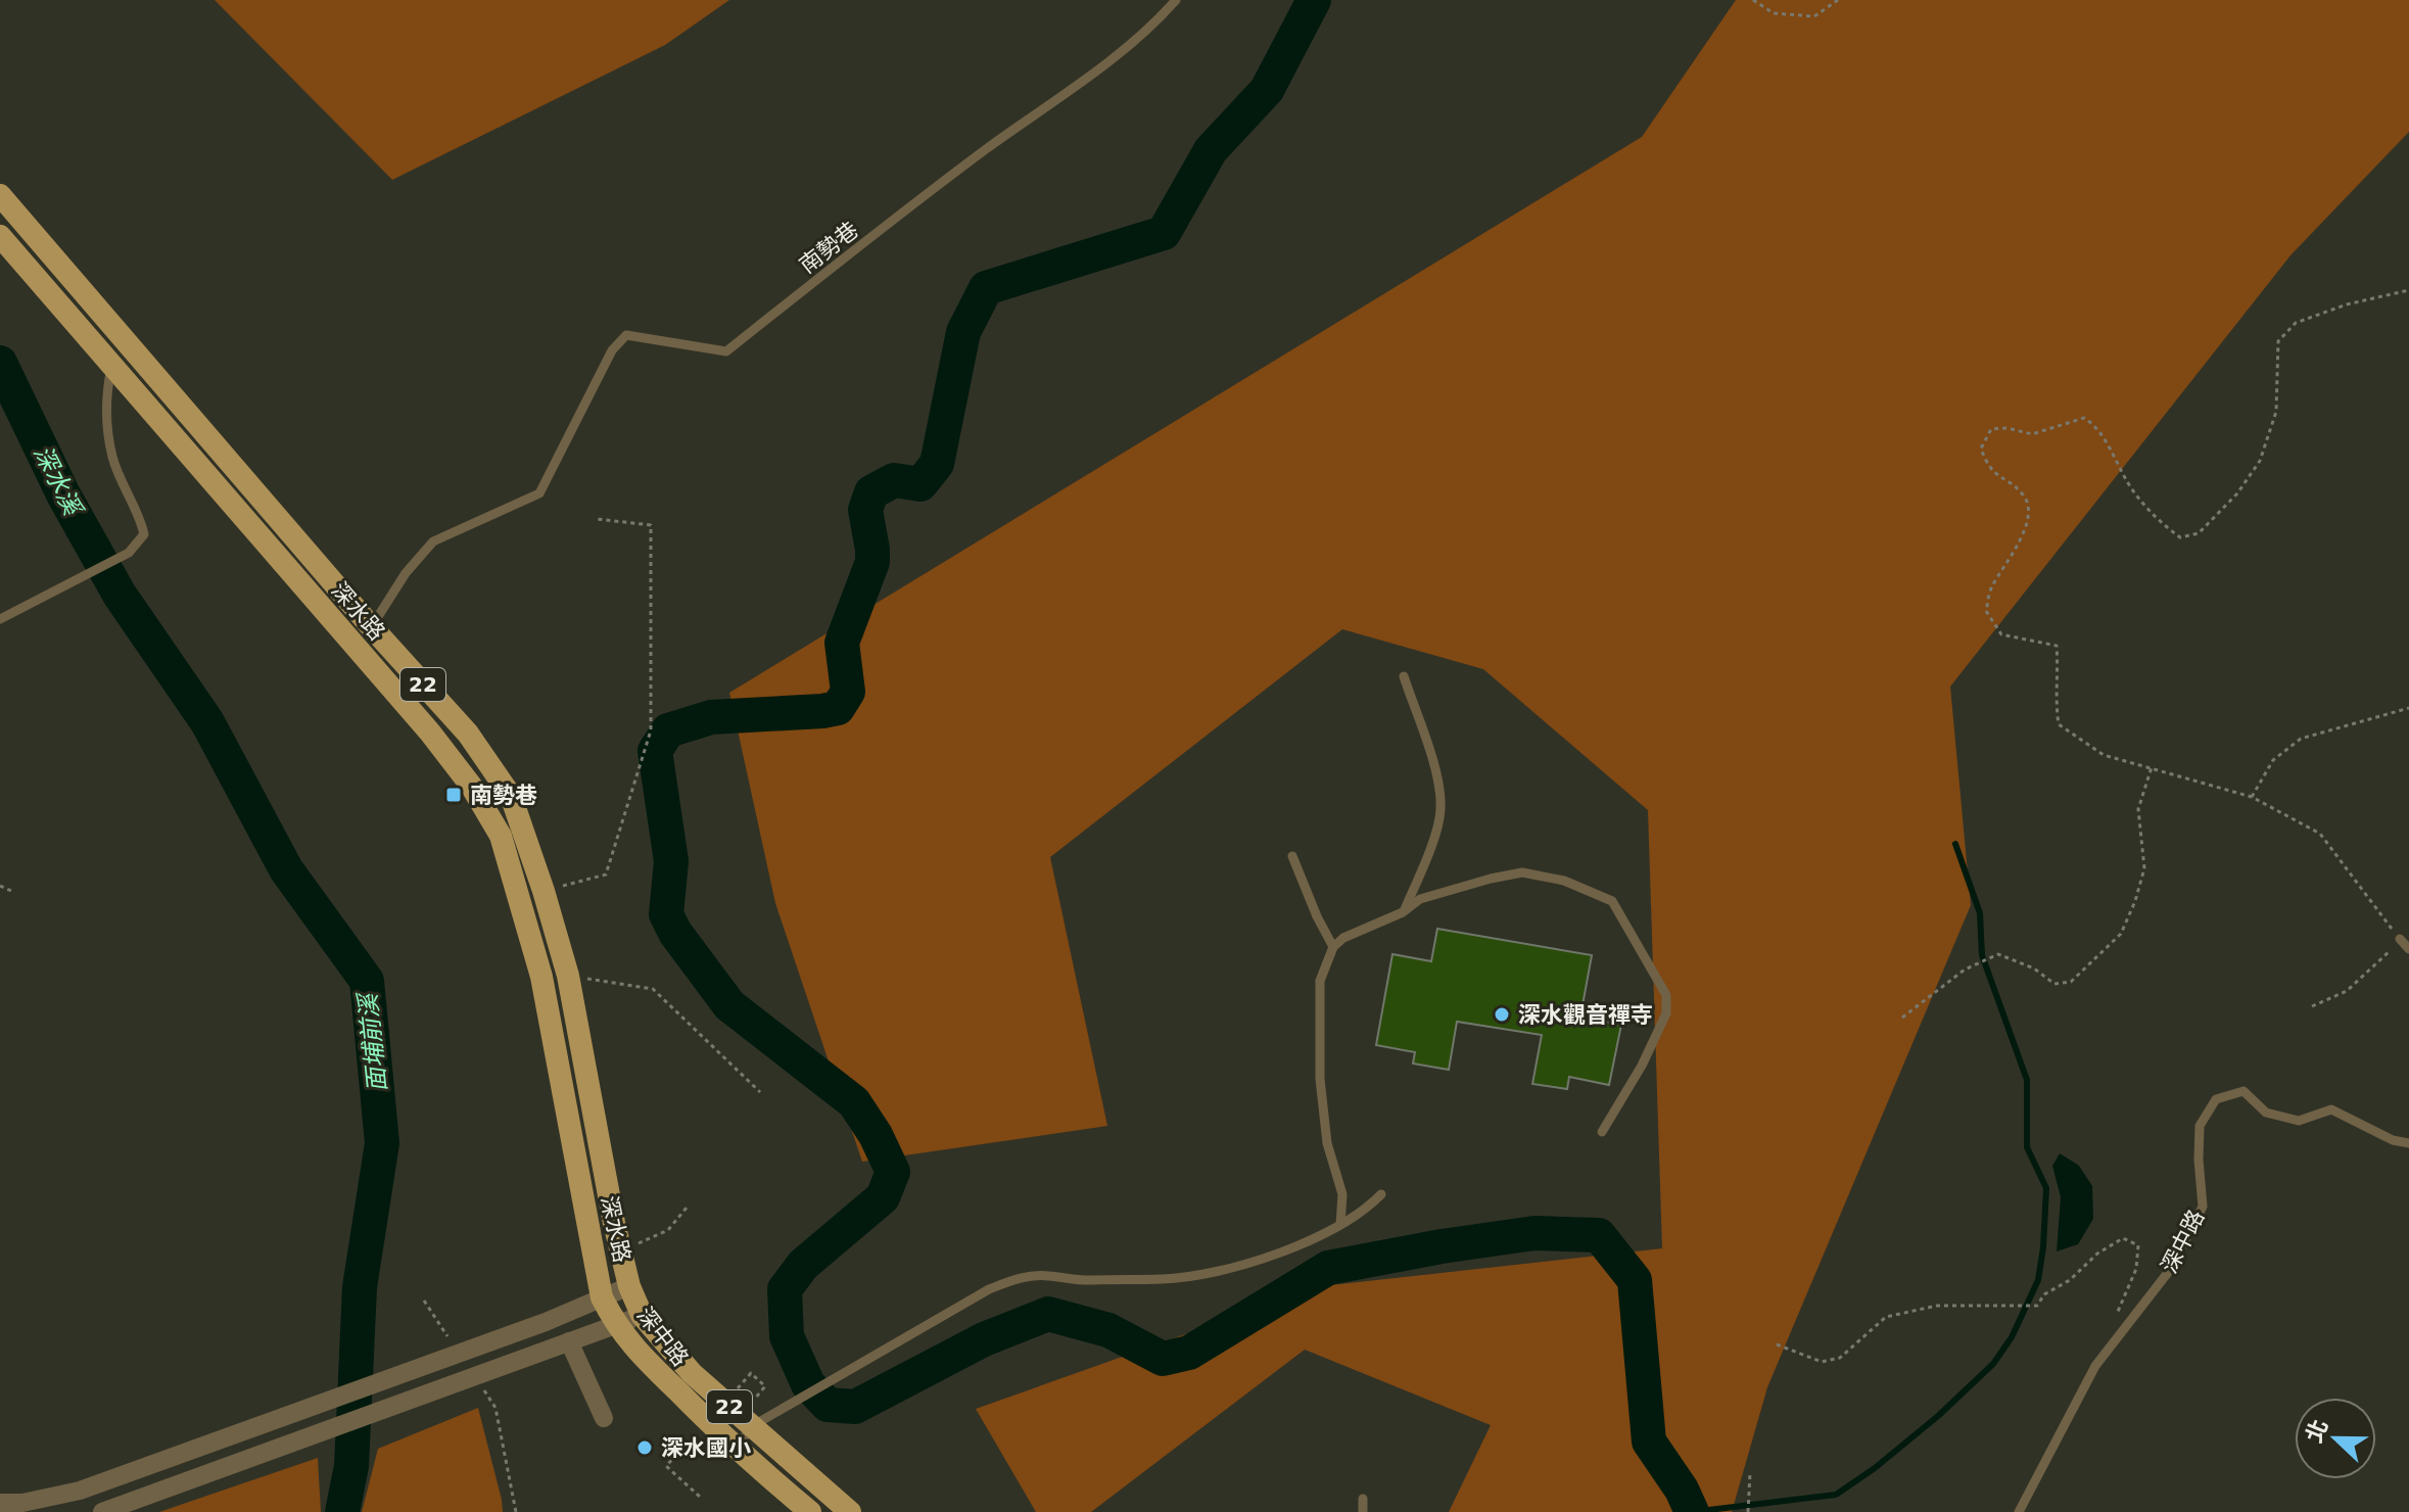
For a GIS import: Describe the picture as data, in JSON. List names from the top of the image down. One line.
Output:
{"streets":{"main road":["深水路","22","深中路"],"lane":["南勢巷"]},"crossings":[["南勢巷","深水路"],["深水路","深中路"]],"water":["深水溪","面埔前溪"],"places":{"transit":["南勢巷"],"other":["深水觀音禪寺","深水國小"]},"north":"left"}
